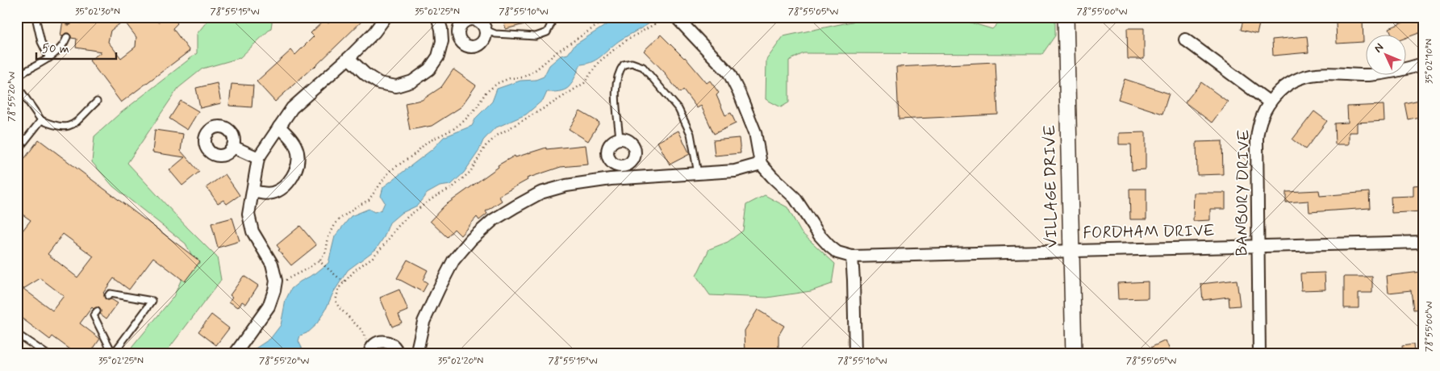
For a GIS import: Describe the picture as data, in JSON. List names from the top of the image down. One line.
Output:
{"streets":{"main road":["VILLAGE DRIVE"],"street":["BANBURY DRIVE","FORDHAM DRIVE"]},"crossings":[["VILLAGE DRIVE","FORDHAM DRIVE"],["BANBURY DRIVE","FORDHAM DRIVE"]],"scale_bar":"50 m","north":"top left","coordinates":["35°02'30\"N","78°55'15\"W","35°02'25\"N","78°55'10\"W","78°55'05\"W","78°55'00\"W","35°02'10\"N","78°55'20\"W","35°02'20\"N"]}
